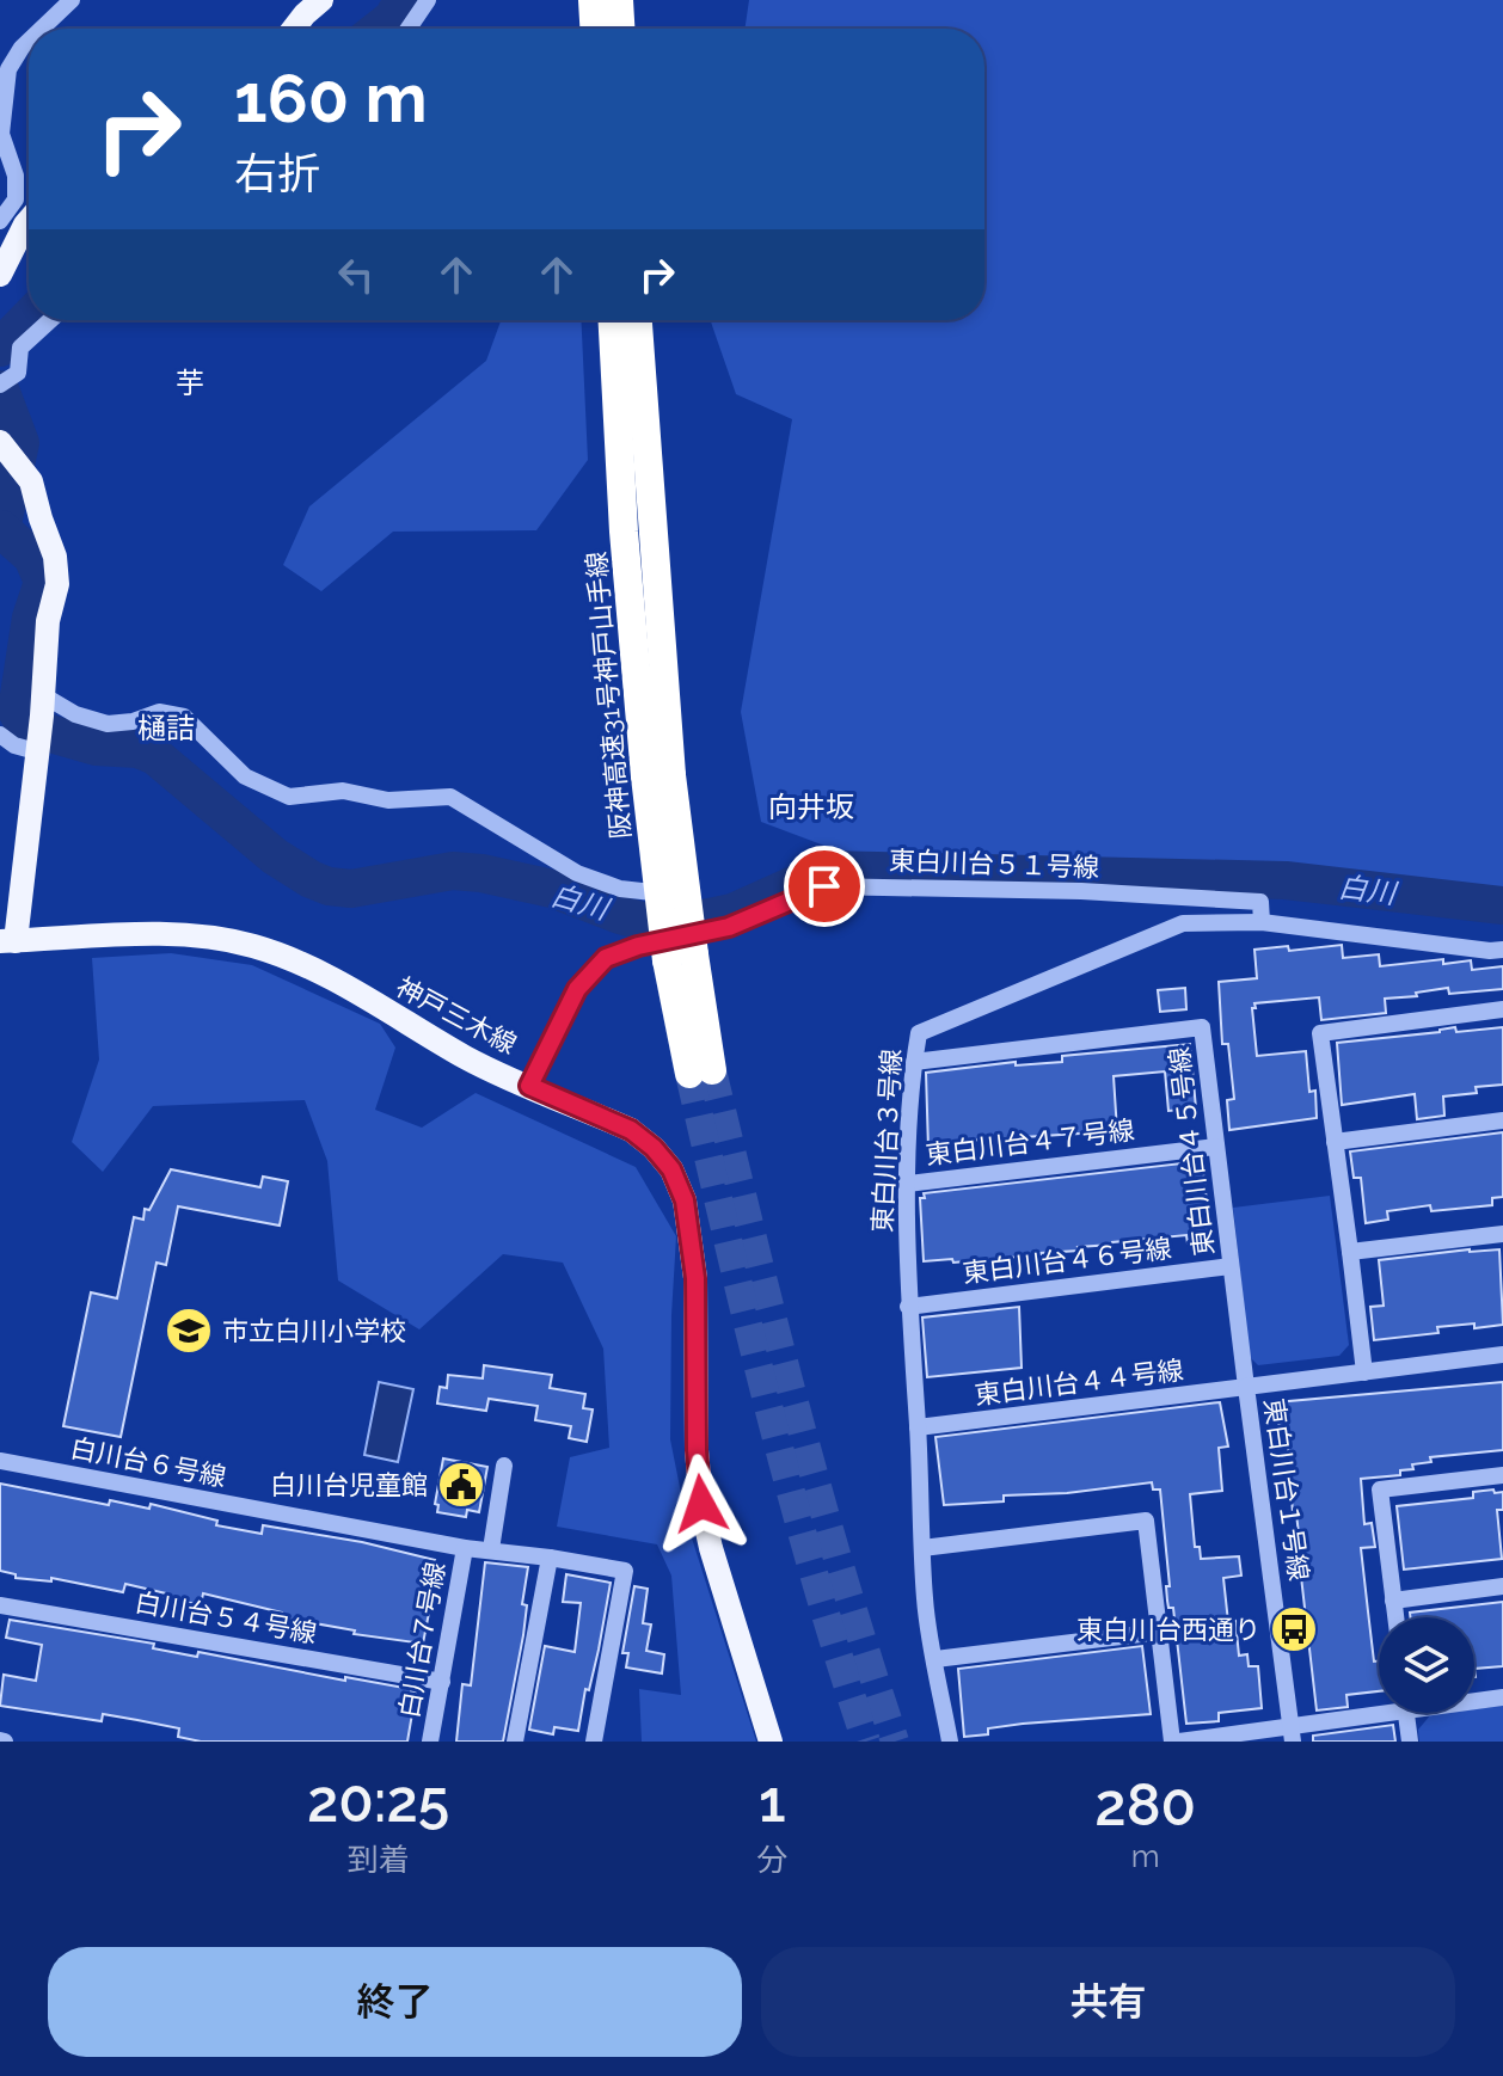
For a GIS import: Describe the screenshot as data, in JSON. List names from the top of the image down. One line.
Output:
{"streets":{"highway":["阪神高速31号神戸山手線"],"main road":["神戸三木線"],"street":["東白川台５１号線","東白川台３号線","東白川台４７号線","東白川台４５号線","東白川台４６号線","東白川台４４号線","白川台６号線","東白川台１号線","白川台５４号線","白川台７号線"]},"crossings":[["阪神高速31号神戸山手線","東白川台５１号線"],["東白川台５１号線","東白川台３号線"],["東白川台３号線","東白川台４７号線"],["東白川台３号線","東白川台４５号線"],["東白川台３号線","東白川台４６号線"],["東白川台３号線","東白川台４４号線"],["東白川台４７号線","東白川台４５号線"],["東白川台４５号線","東白川台４６号線"],["東白川台４５号線","東白川台４４号線"],["東白川台４５号線","東白川台１号線"],["東白川台４４号線","東白川台１号線"],["白川台６号線","白川台７号線"],["白川台５４号線","白川台７号線"]],"districts":["芋","樋詰","向井坂"],"water":["白川"],"places":{"school or university":["市立白川小学校"],"public building":["白川台児童館"],"bus stop":["東白川台西通り"]},"page":{"turn":["160 m","右折"],"eta":["20:25","到着","1","分","280","m"],"buttons":["終了","共有"]}}
